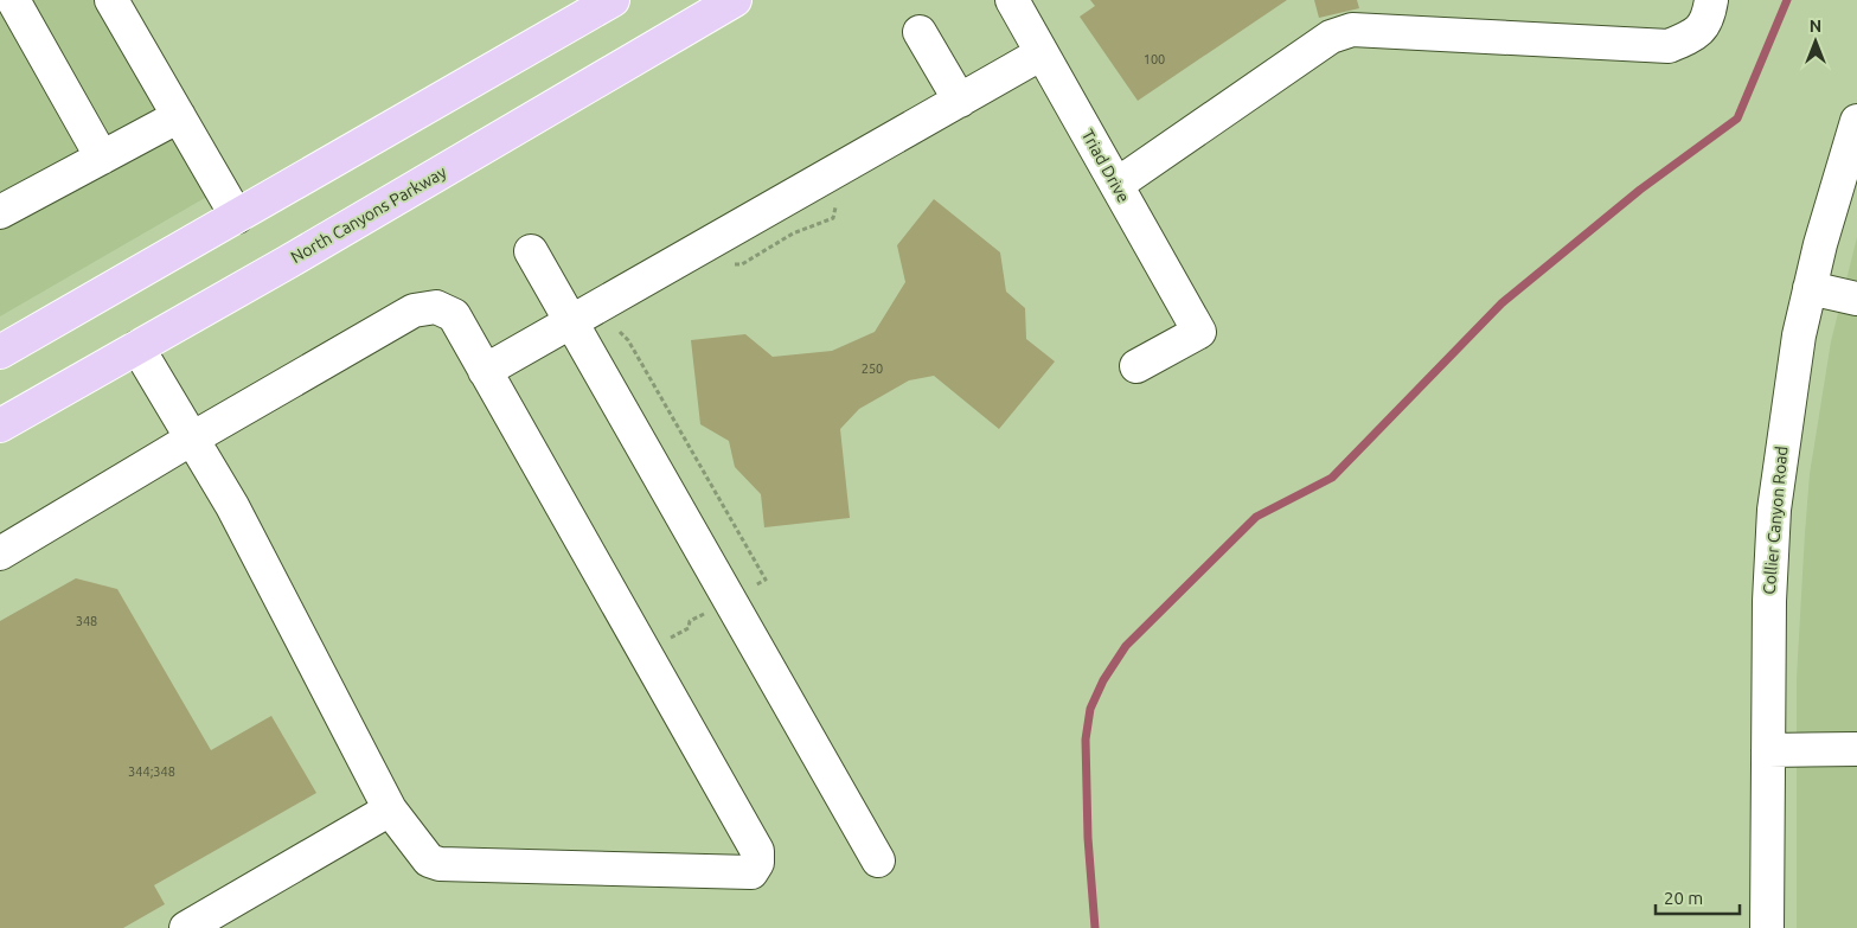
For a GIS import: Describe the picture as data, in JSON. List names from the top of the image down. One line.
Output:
{"streets":{"main road":["North Canyons Parkway"],"street":["Triad Drive","Collier Canyon Road"]},"house_numbers":["100","250","348","344;348"],"scale_bar":"20 m","north":"top"}
